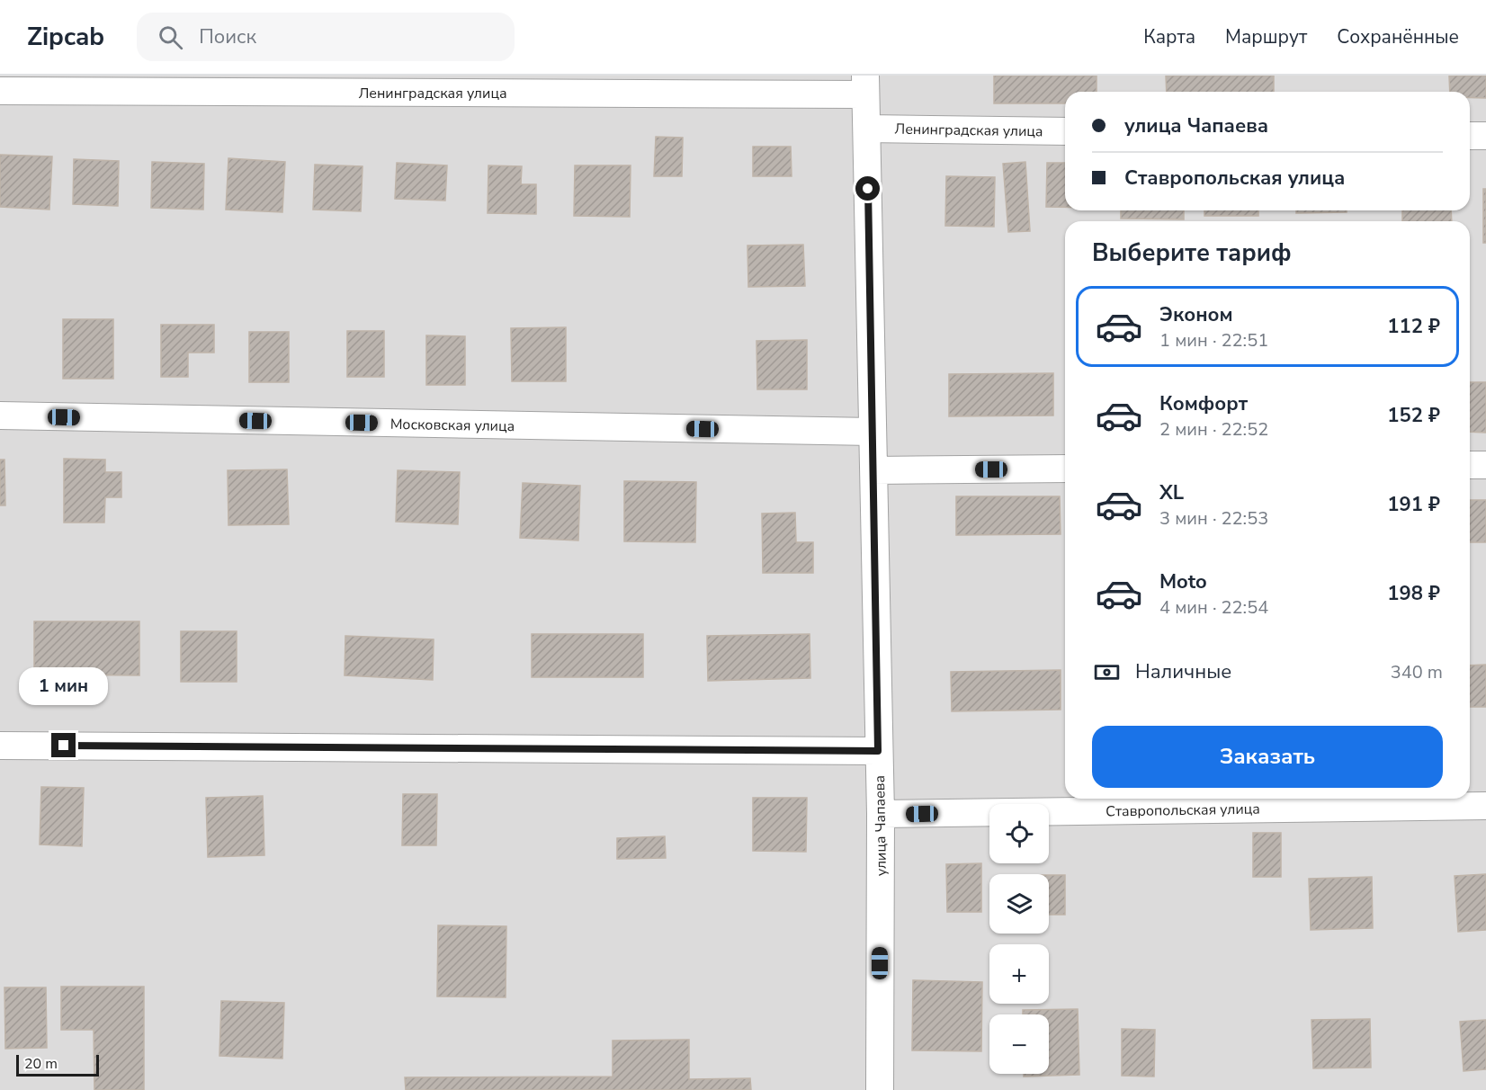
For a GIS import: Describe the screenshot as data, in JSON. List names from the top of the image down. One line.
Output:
{"streets":{"street":["Ленинградская улица","Московская улица","Ставропольская улица","улица Чапаева"]},"crossings":[["Ленинградская улица","улица Чапаева"],["Московская улица","улица Чапаева"],["Ставропольская улица","улица Чапаева"]],"scale_bar":"20 m","page":{"header":"Zipcab","search":"Поиск","nav":["Карта","Маршрут","Сохранённые"],"banner":["улица Чапаева","Ставропольская улица"],"heading":"Выберите тариф","list":[{"name":"Эконом","note":"1 мин · 22:51","value":"112 ₽"},{"name":"Комфорт","note":"2 мин · 22:52","value":"152 ₽"},{"name":"XL","note":"3 мин · 22:53","value":"191 ₽"},{"name":"Moto","note":"4 мин · 22:54","value":"198 ₽"}],"pay":["Наличные","340 m"],"bubble":"1 мин","buttons":"Заказать","map_buttons":["+","−"],"scale":"20 m"}}
